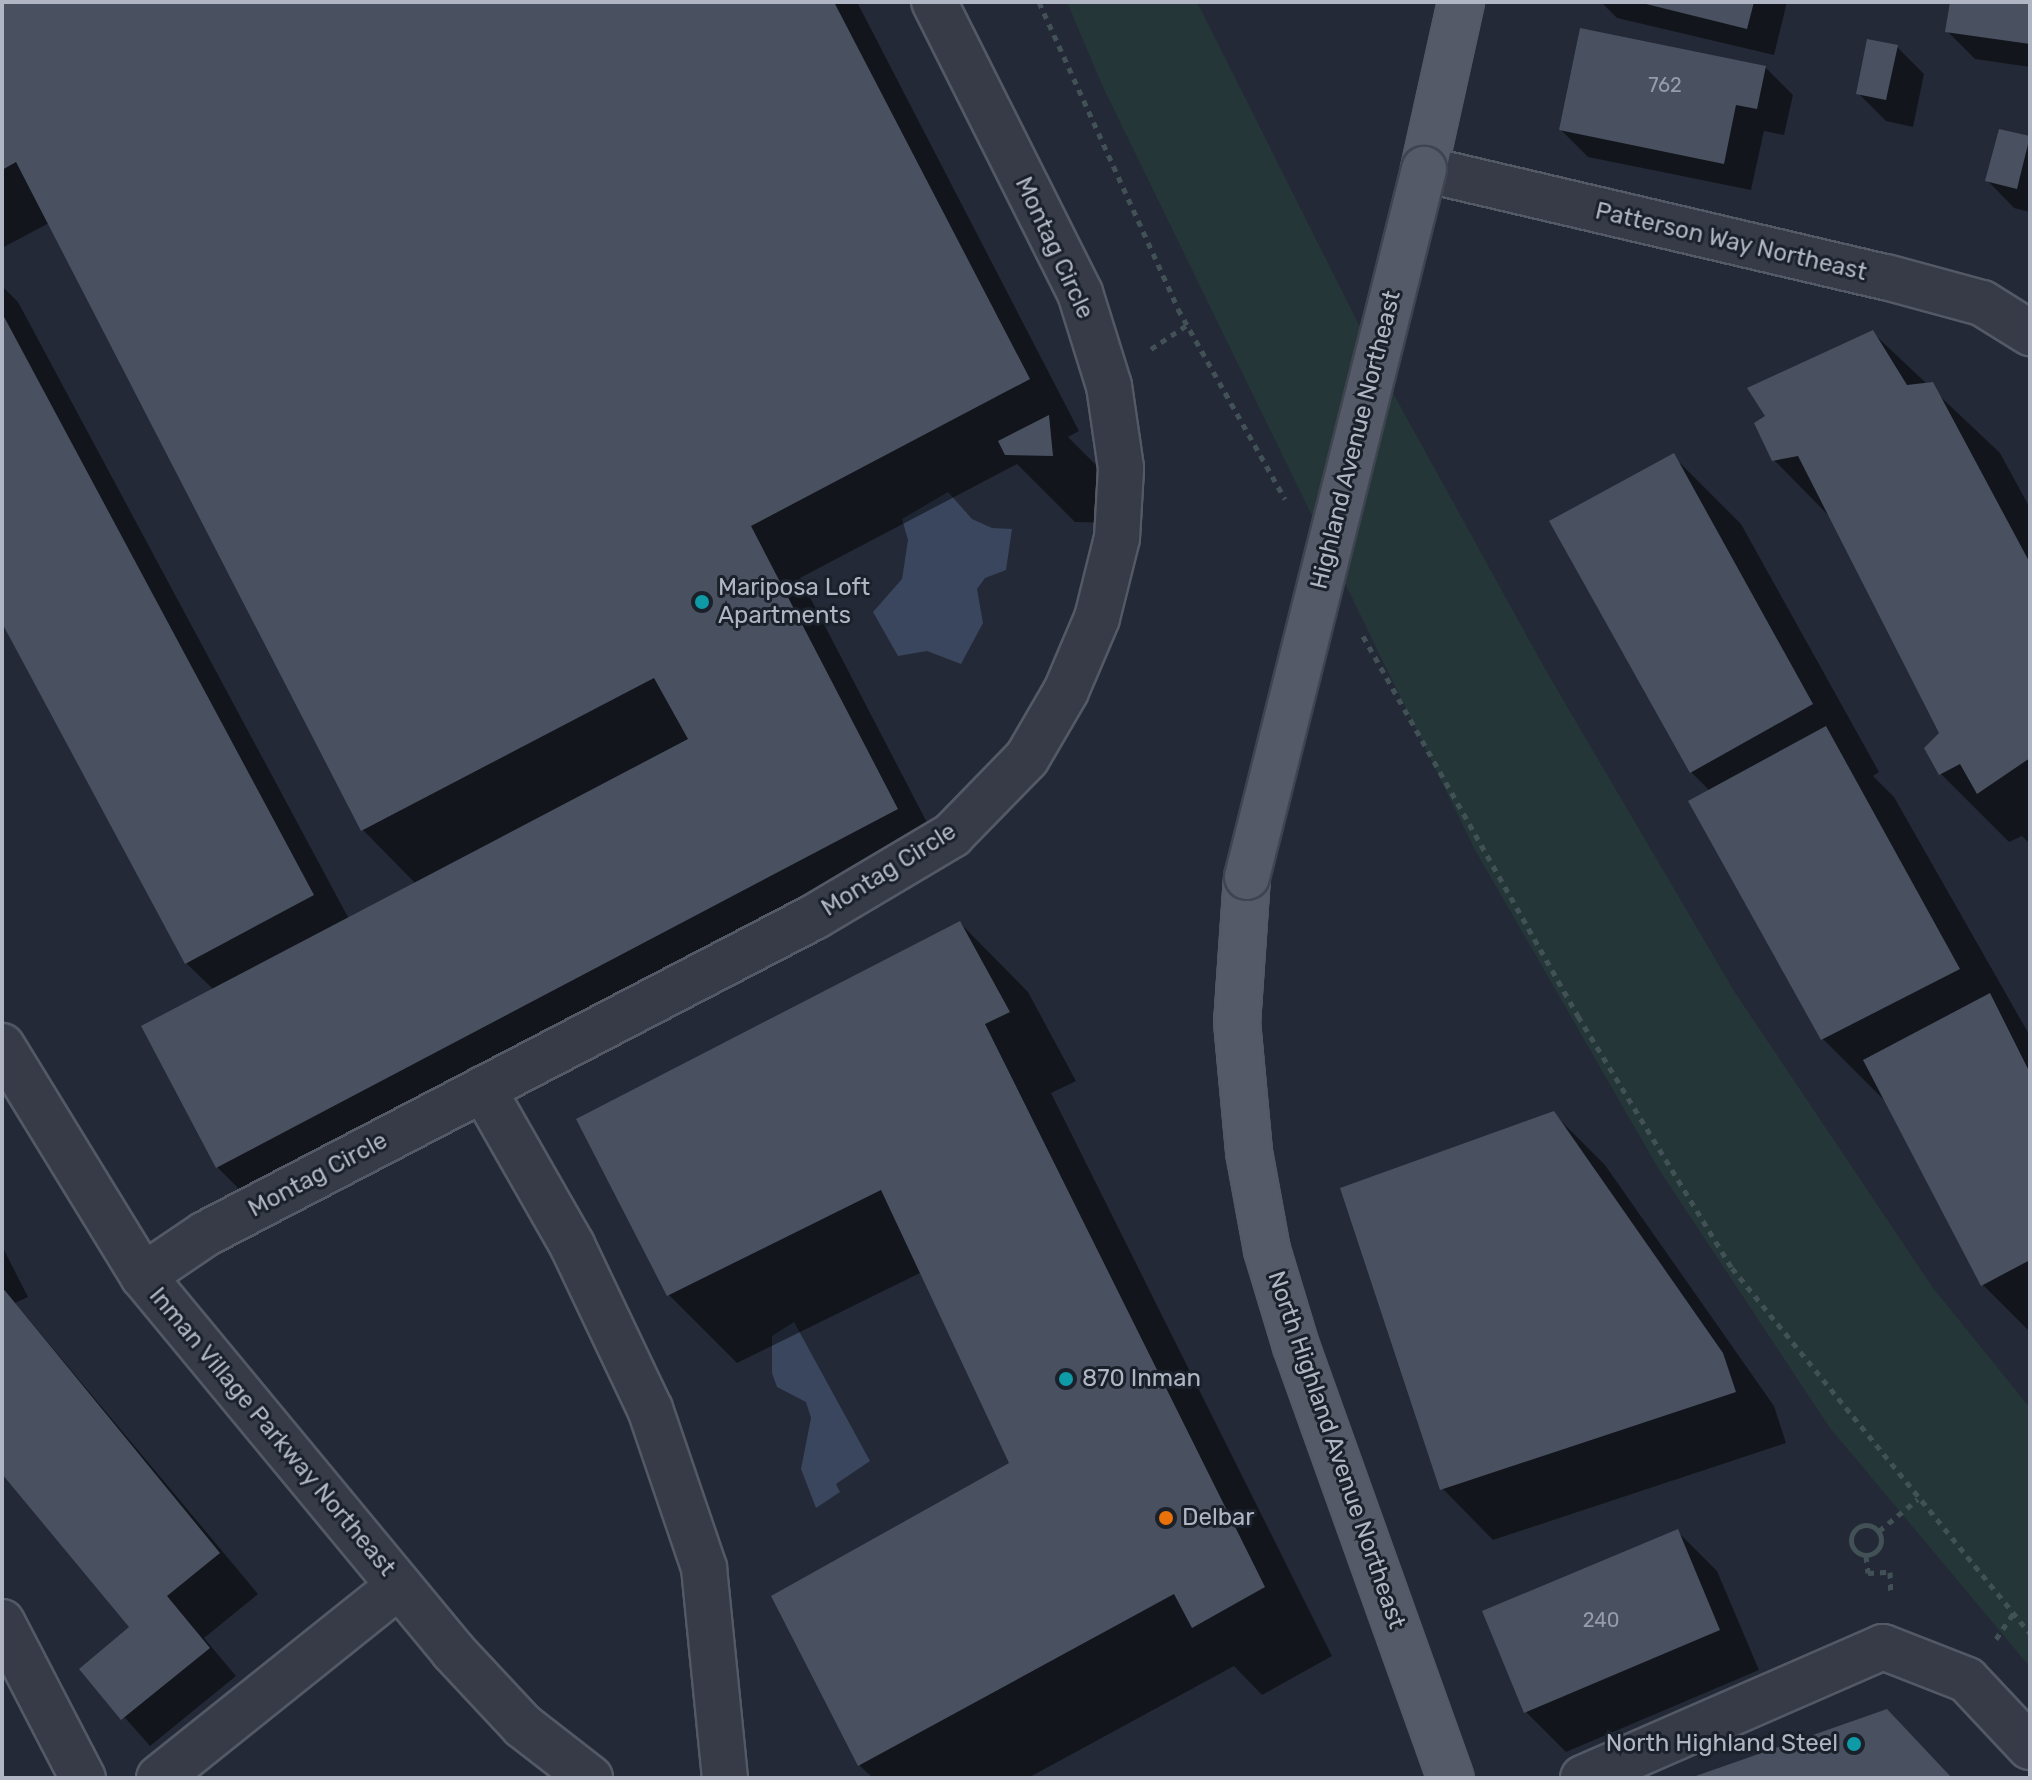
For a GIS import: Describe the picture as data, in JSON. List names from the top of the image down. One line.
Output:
{"streets":{"main road":["Highland Avenue Northeast","North Highland Avenue Northeast"],"street":["Patterson Way Northeast","Montag Circle","Inman Village Parkway Northeast"]},"crossings":[["Patterson Way Northeast","Highland Avenue Northeast"],["Montag Circle","Inman Village Parkway Northeast"],["Highland Avenue Northeast","North Highland Avenue Northeast"]],"places":["Mariposa Loft Apartments","870 Inman","Delbar","North Highland Steel"],"house_numbers":["762","240"]}
